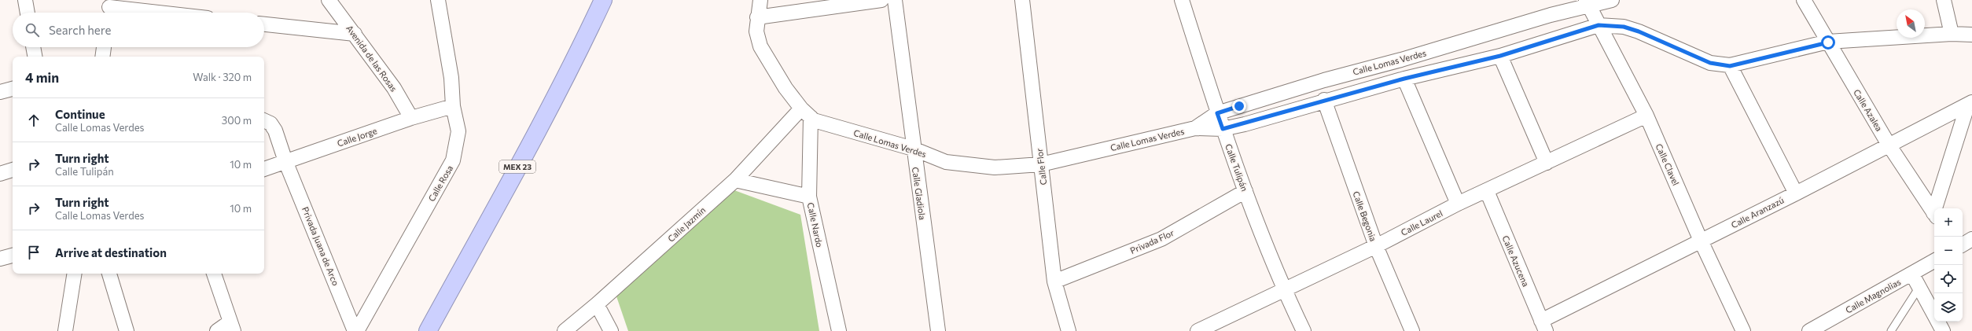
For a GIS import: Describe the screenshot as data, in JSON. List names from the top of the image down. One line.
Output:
{"streets":{"highway":["MEX 23"],"street":["Avenida de las Rosas","Calle Lomas Verdes","Calle Azalea","Calle Jorge","Calle Clavel","Calle Flor","Calle Tulipán","Calle Rosa","Calle Gladiola","Calle Aranzazú","Calle Begonia","Calle Laurel","Calle Jazmín","Calle Nardo","Privada Flor","Privada Juana de Arco","Calle Azucena","Calle Magnolias"]},"crossings":[["Avenida de las Rosas","Calle Jorge"],["Calle Lomas Verdes","Calle Azalea"],["Calle Lomas Verdes","Calle Clavel"],["Calle Lomas Verdes","Calle Flor"],["Calle Lomas Verdes","Calle Tulipán"],["Calle Lomas Verdes","Calle Gladiola"],["Calle Lomas Verdes","Calle Begonia"],["Calle Lomas Verdes","Calle Jazmín"],["Calle Lomas Verdes","Calle Nardo"],["Calle Azalea","Calle Aranzazú"],["Calle Jorge","Calle Rosa"],["Calle Jorge","Privada Juana de Arco"],["Calle Clavel","Calle Aranzazú"],["Calle Clavel","Calle Laurel"],["Calle Flor","Privada Flor"],["Calle Tulipán","Calle Laurel"],["Calle Tulipán","Privada Flor"],["Calle Aranzazú","Calle Azucena"],["Calle Begonia","Calle Laurel"],["Calle Laurel","Calle Azucena"],["Calle Jazmín","Calle Nardo"]],"north":"top left","page":{"search":"Search here","heading":["4 min","Walk · 320 m"],"list":[["Continue","Calle Lomas Verdes","300 m"],["Turn right","Calle Tulipán","10 m"],["Turn right","Calle Lomas Verdes","10 m"],"Arrive at destination"],"map_buttons":["+","−"]}}
